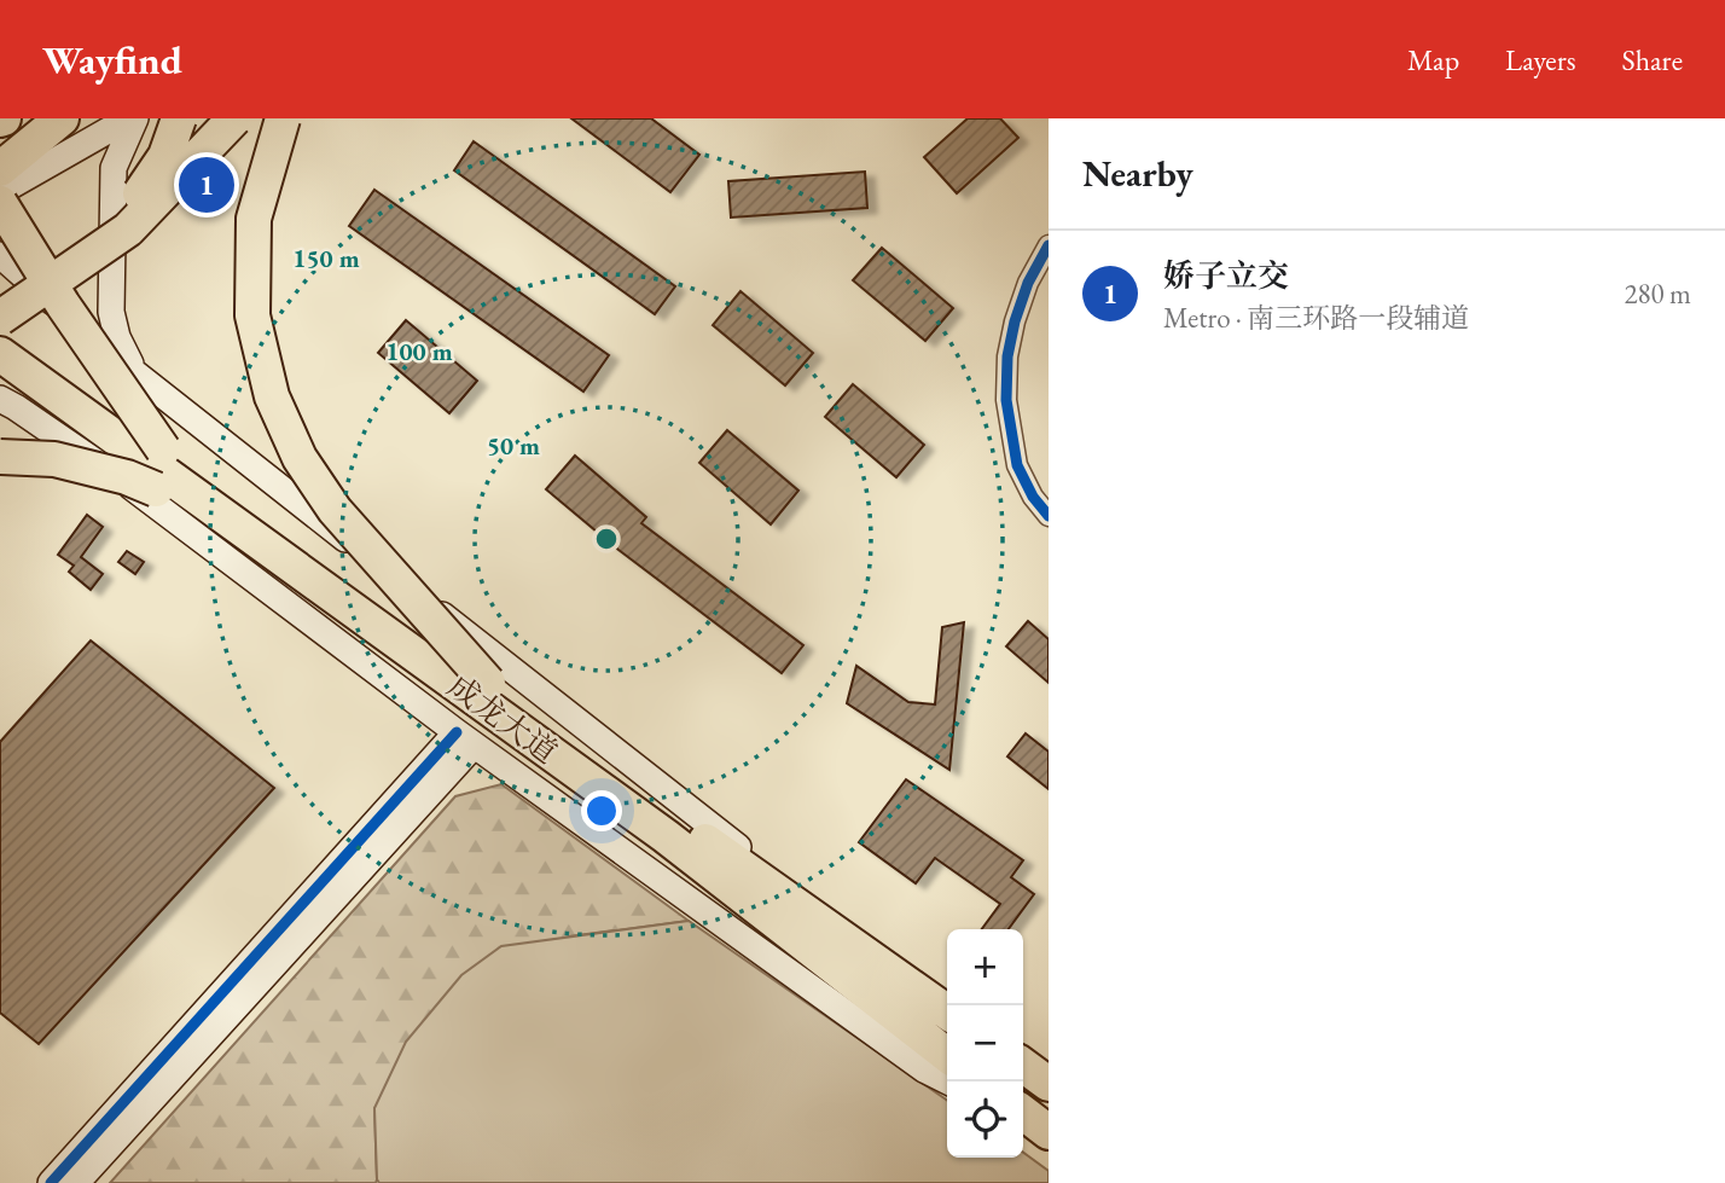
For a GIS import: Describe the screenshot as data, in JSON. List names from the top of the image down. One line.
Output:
{"streets":{"highway":["成龙大道"]},"page":{"header":"Wayfind","nav":["Map","Layers","Share"],"heading":"Nearby","pins":"1","list":[{"mark":"1","name":"娇子立交","note":"Metro · 南三环路一段辅道","value":"280 m"}],"map_buttons":["+","−"]},"rings":["150 m","100 m","50 m"]}
